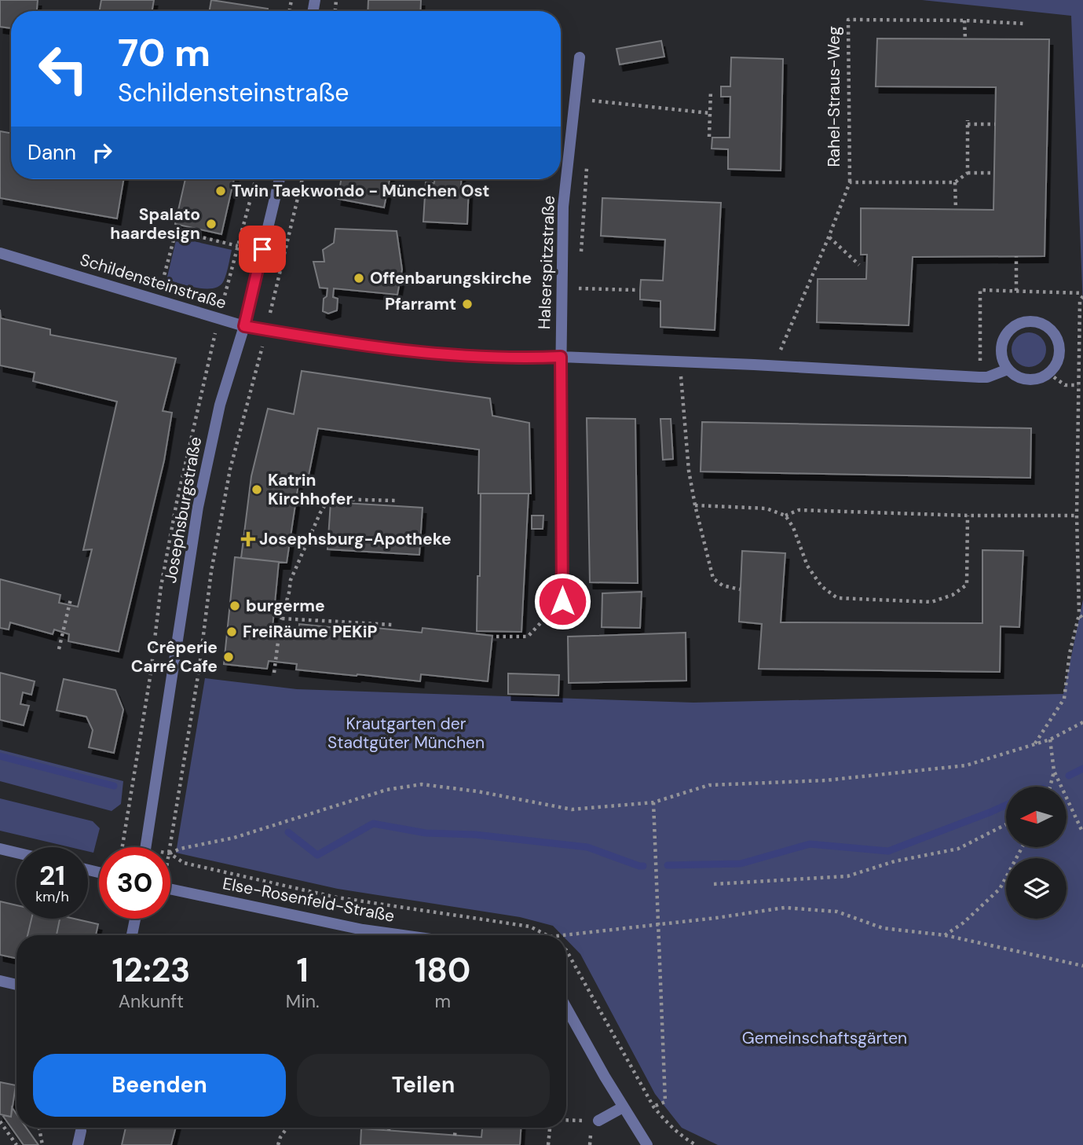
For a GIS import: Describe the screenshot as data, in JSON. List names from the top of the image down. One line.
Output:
{"streets":{"street":["Halserspitzstraße","Schildensteinstraße","Josephsburgstraße","Else-Rosenfeld-Straße"],"path":["Rahel-Straus-Weg"]},"crossings":[["Halserspitzstraße","Schildensteinstraße"],["Schildensteinstraße","Josephsburgstraße"]],"parks":["Krautgarten der Stadtgüter München","Gemeinschaftsgärten"],"places":{"other":["Twin Taekwondo - München Ost","Spalato haardesign","Offenbarungskirche","Pfarramt","Katrin Kirchhofer","burgerme","FreiRäume PEKiP","Crêperie Carré Cafe"],"health":["Josephsburg-Apotheke"]},"north":"left","page":{"turn":["70 m","Schildensteinstraße"],"then":"Dann","speed":"21 km/h","limit":"30","eta":["12:23","Ankunft","1","Min.","180","m"],"buttons":["Beenden","Teilen"]}}
